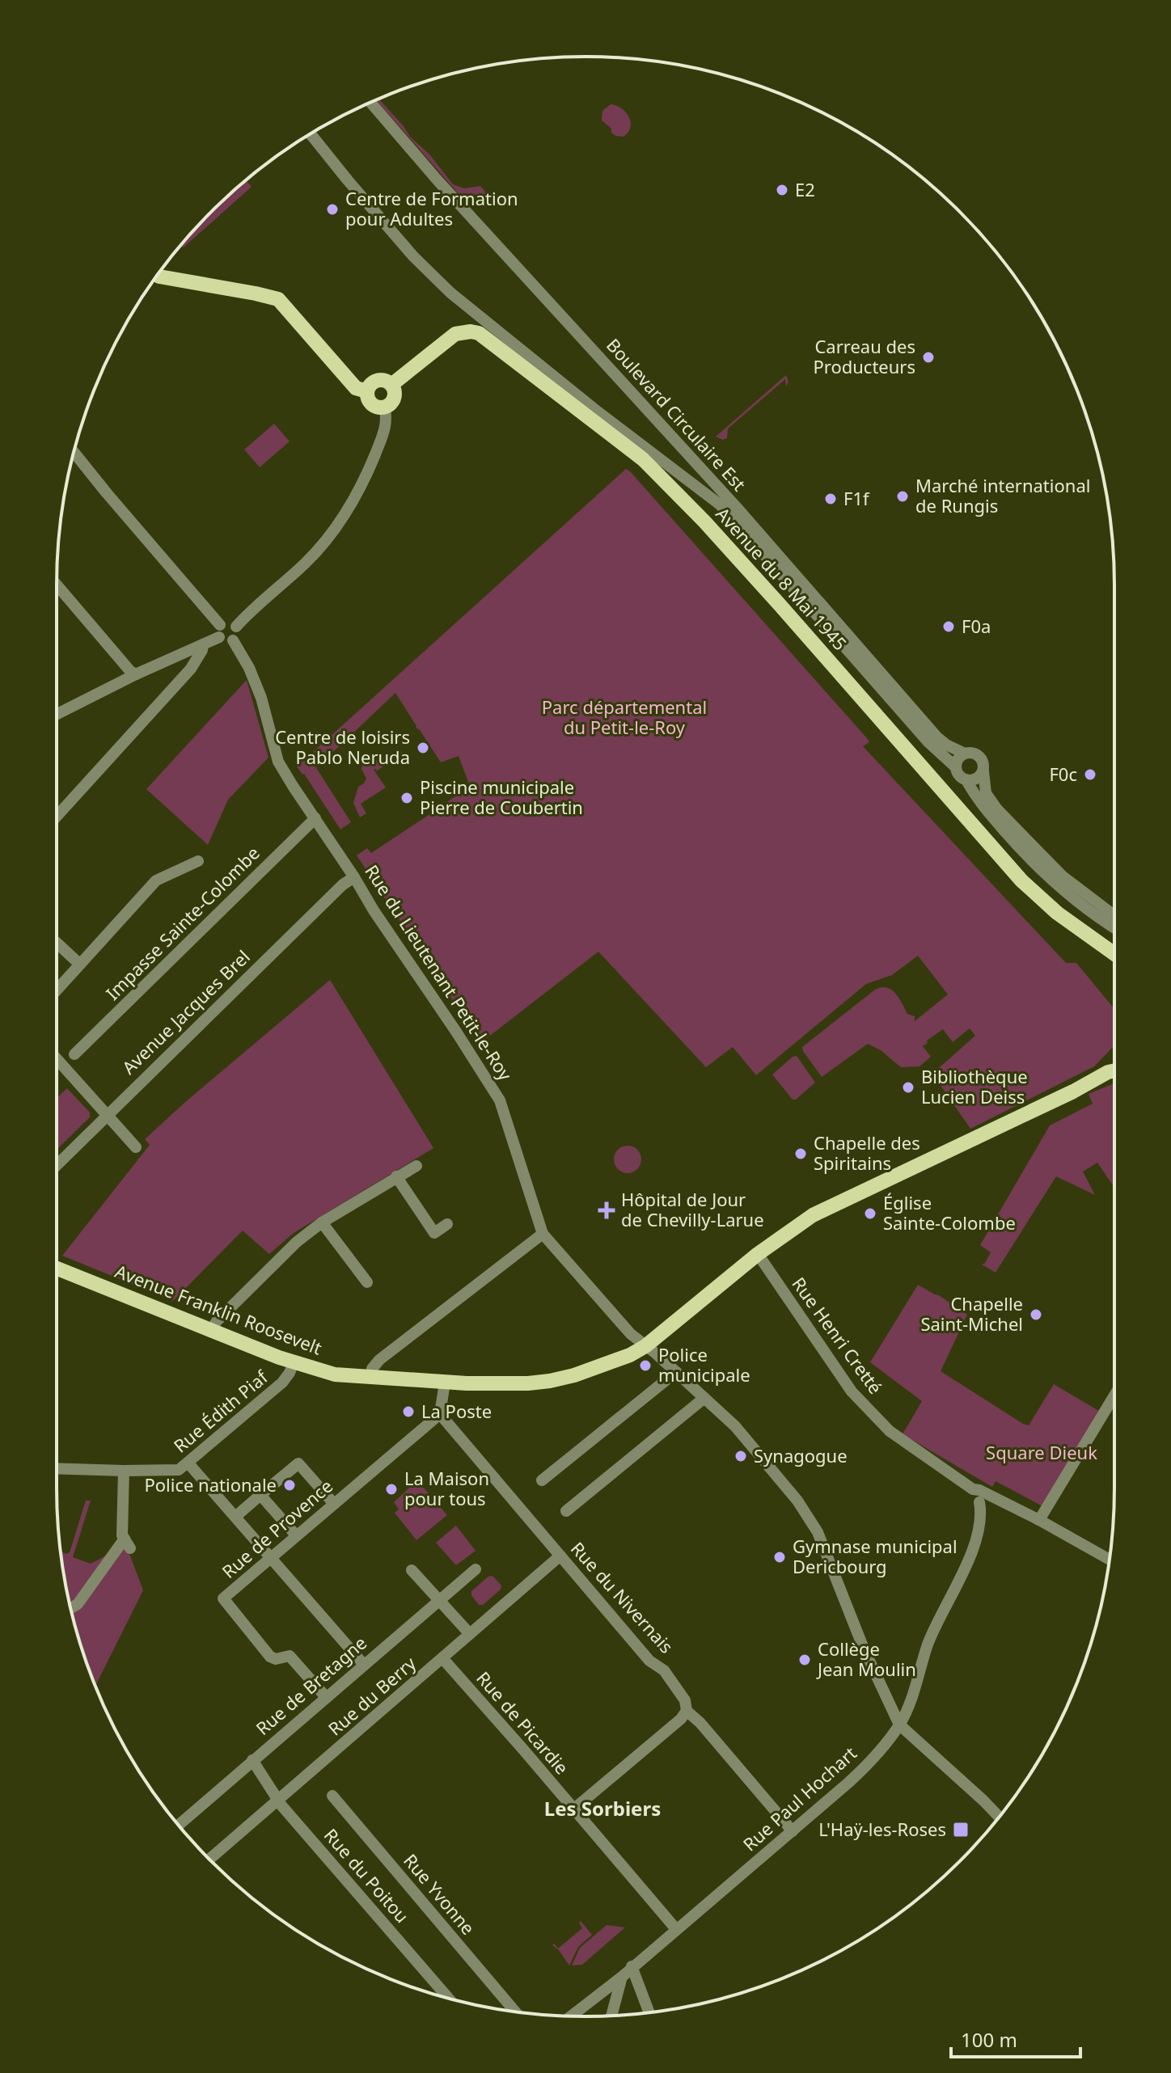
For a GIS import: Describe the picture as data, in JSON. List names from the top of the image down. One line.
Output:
{"streets":{"main road":["Avenue du 8 Mai 1945","Avenue Franklin Roosevelt"],"street":["Boulevard Circulaire Est","Impasse Sainte-Colombe","Rue du Lieutenant Petit-le-Roy","Avenue Jacques Brel","Rue Henri Cretté","Rue Édith Piaf","Rue de Provence","Rue du Nivernais","Rue de Bretagne","Rue du Berry","Rue de Picardie","Rue Paul Hochart","Rue du Poitou","Rue Yvonne"]},"crossings":[["Impasse Sainte-Colombe","Rue du Lieutenant Petit-le-Roy"],["Rue du Lieutenant Petit-le-Roy","Avenue Jacques Brel"],["Rue du Lieutenant Petit-le-Roy","Avenue Franklin Roosevelt"],["Rue du Lieutenant Petit-le-Roy","Rue Paul Hochart"],["Avenue Franklin Roosevelt","Rue Henri Cretté"],["Avenue Franklin Roosevelt","Rue Édith Piaf"],["Rue de Provence","Rue du Nivernais"],["Rue de Provence","Rue de Bretagne"],["Rue du Nivernais","Rue du Berry"],["Rue du Nivernais","Rue Paul Hochart"],["Rue de Bretagne","Rue du Poitou"],["Rue du Berry","Rue de Picardie"],["Rue du Berry","Rue du Poitou"],["Rue de Picardie","Rue Paul Hochart"]],"districts":["Les Sorbiers"],"parks":["Parc départemental du Petit-le-Roy","Square Dieuk"],"places":{"other":["E2","Centre de Formation pour Adultes","Carreau des Producteurs","Marché international de Rungis","F1f","F0a","Centre de loisirs Pablo Neruda","F0c","Piscine municipale Pierre de Coubertin","Bibliothèque Lucien Deiss","Chapelle des Spiritains","Église Sainte-Colombe","Chapelle Saint-Michel","Police municipale","La Poste","Synagogue","Police nationale","La Maison pour tous","Gymnase municipal Dericbourg","Collège Jean Moulin"],"health":["Hôpital de Jour de Chevilly-Larue"],"transit":["L'Haÿ-les-Roses"]},"scale_bar":"100 m"}
